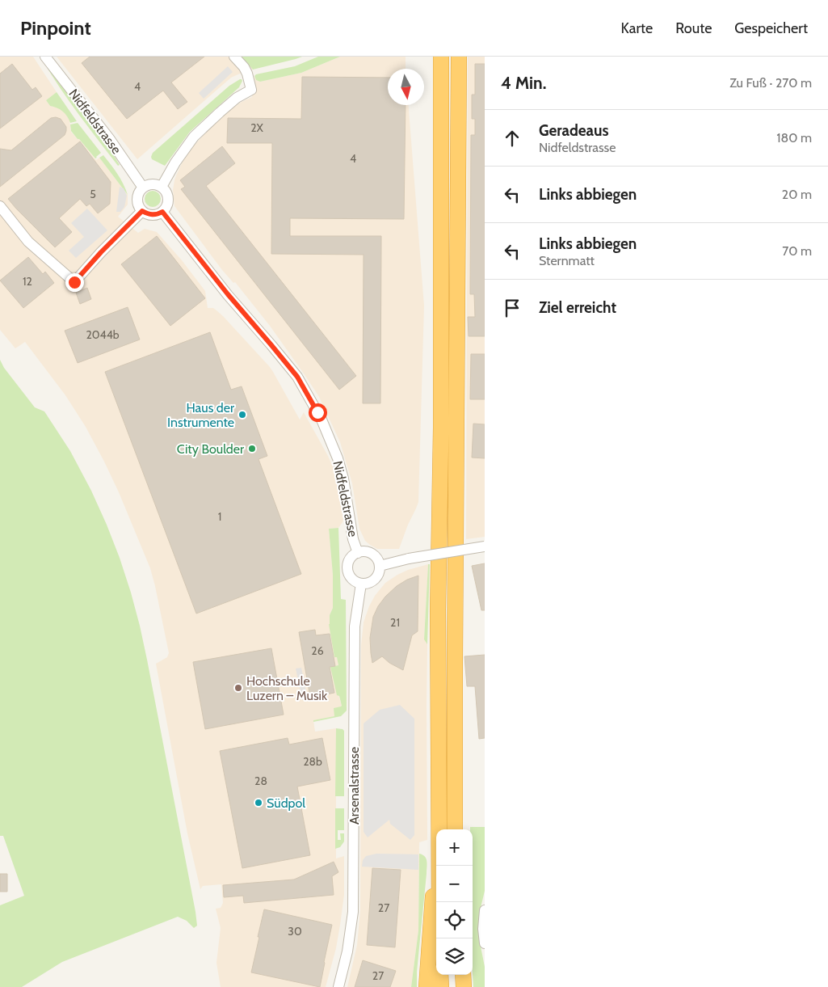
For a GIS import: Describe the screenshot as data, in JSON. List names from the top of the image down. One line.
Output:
{"streets":{"street":["Nidfeldstrasse","Arsenalstrasse"]},"crossings":[["Nidfeldstrasse","Arsenalstrasse"]],"places":["Haus der Instrumente","City Boulder","Hochschule Luzern – Musik","Südpol"],"house_numbers":["4","2X","4","5","12","2044b","1","21","26","28b","28","27","30","27"],"north":"bottom","page":{"header":"Pinpoint","nav":["Karte","Route","Gespeichert"],"heading":["4 Min.","Zu Fuß · 270 m"],"list":[["Geradeaus","Nidfeldstrasse","180 m"],["Links abbiegen","20 m"],["Links abbiegen","Sternmatt","70 m"],"Ziel erreicht"],"map_buttons":["+","−"]}}
